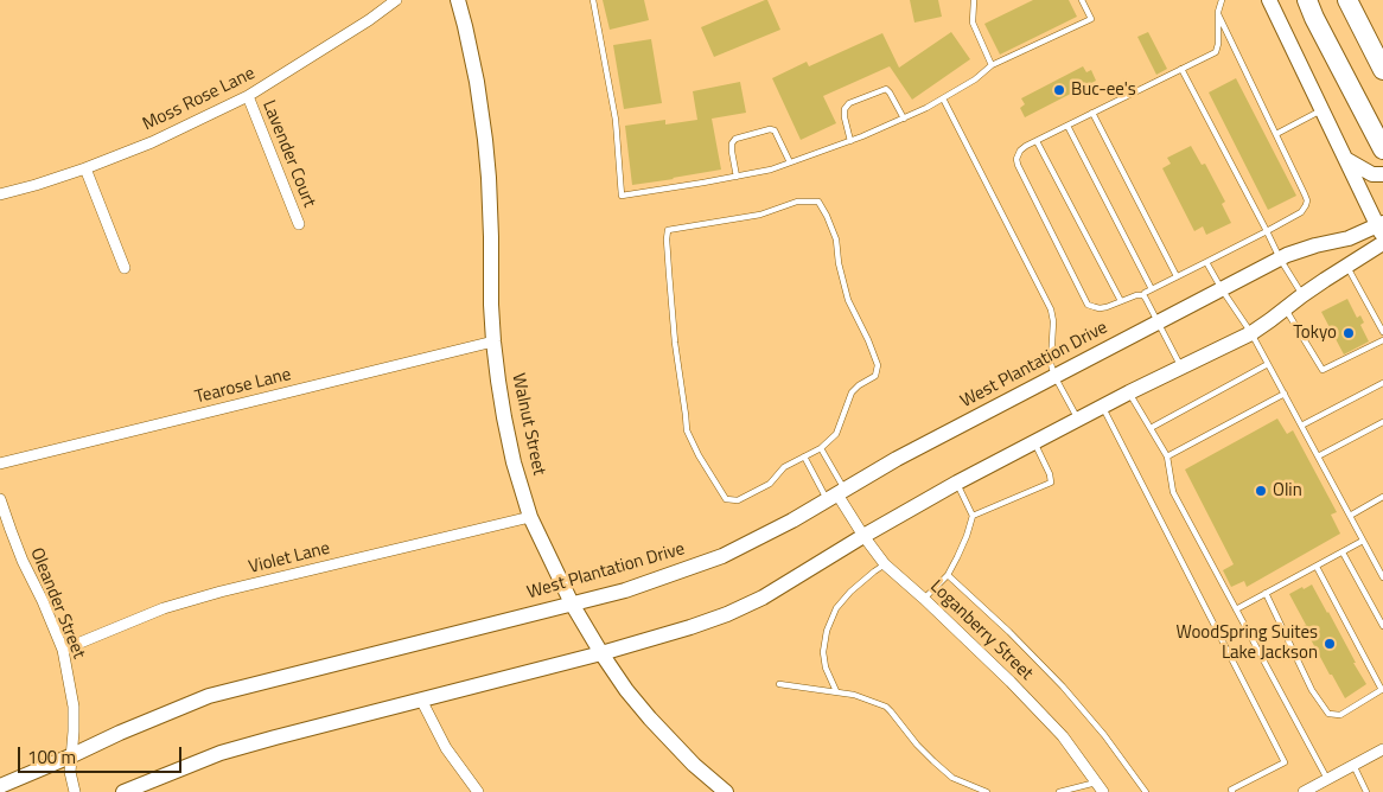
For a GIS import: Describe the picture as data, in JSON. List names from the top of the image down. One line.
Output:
{"streets":{"main road":["West Plantation Drive","Walnut Street"],"street":["Moss Rose Lane","Lavender Court","Tearose Lane","Violet Lane","Oleander Street","Loganberry Street"]},"crossings":[["Moss Rose Lane","Lavender Court"],["West Plantation Drive","Walnut Street"],["West Plantation Drive","Oleander Street"],["West Plantation Drive","Loganberry Street"],["Tearose Lane","Walnut Street"],["Walnut Street","Violet Lane"],["Violet Lane","Oleander Street"]],"places":["Buc-ee's","Tokyo","Olin","WoodSpring Suites Lake Jackson"],"scale_bar":"100 m"}
